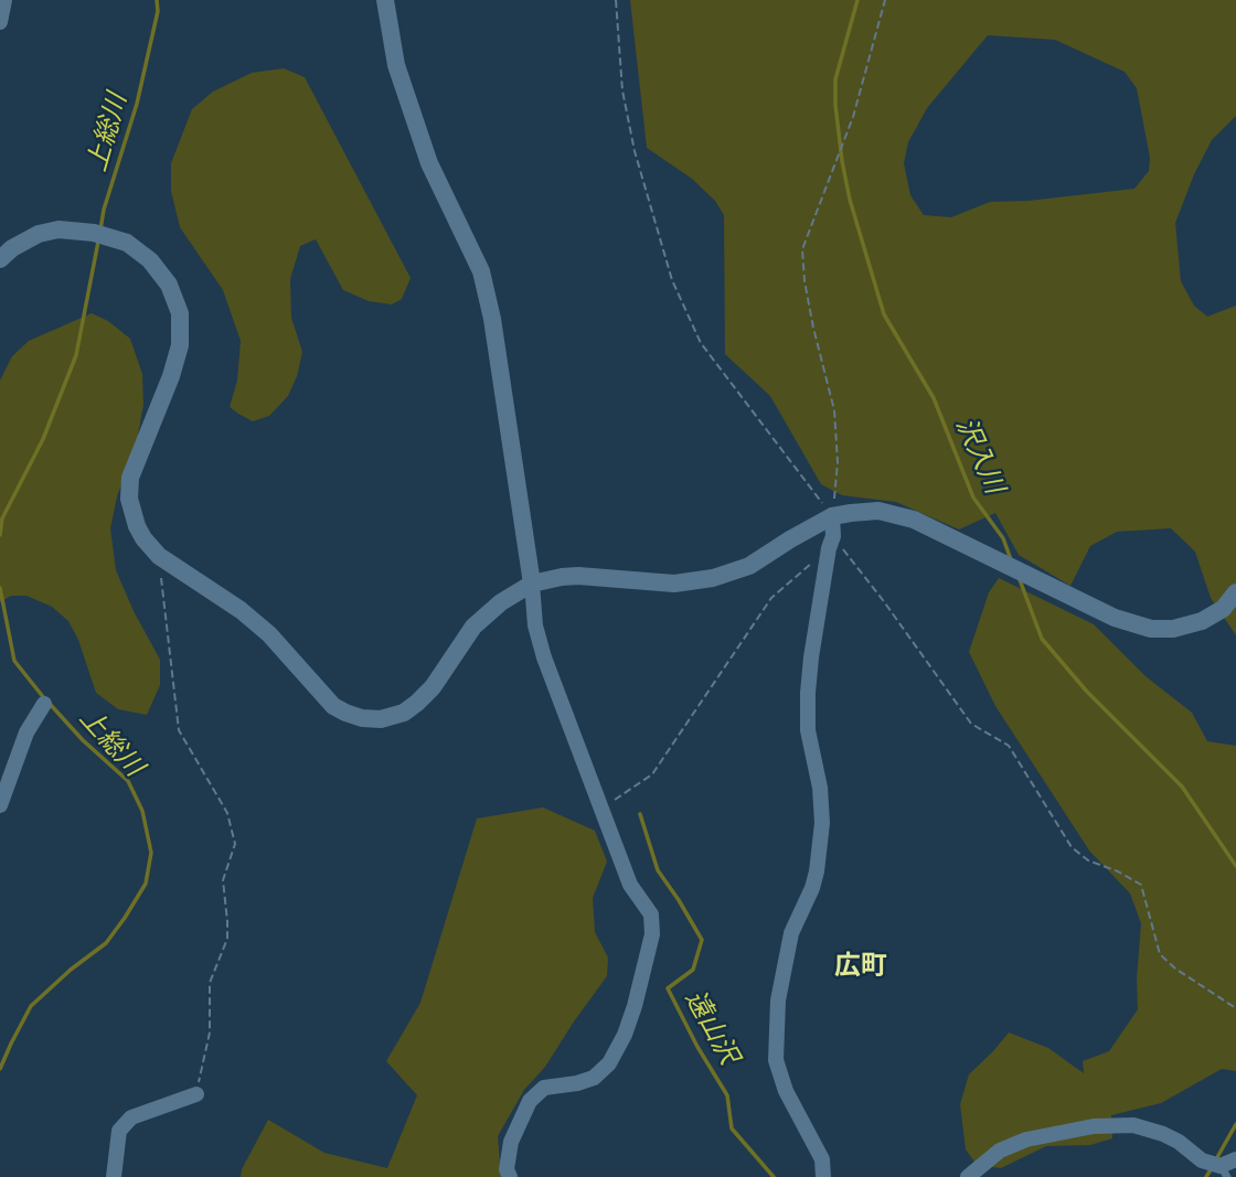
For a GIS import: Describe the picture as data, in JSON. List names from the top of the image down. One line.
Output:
{"districts":["広町"],"water":["上総川","沢入川","遠山沢"]}
